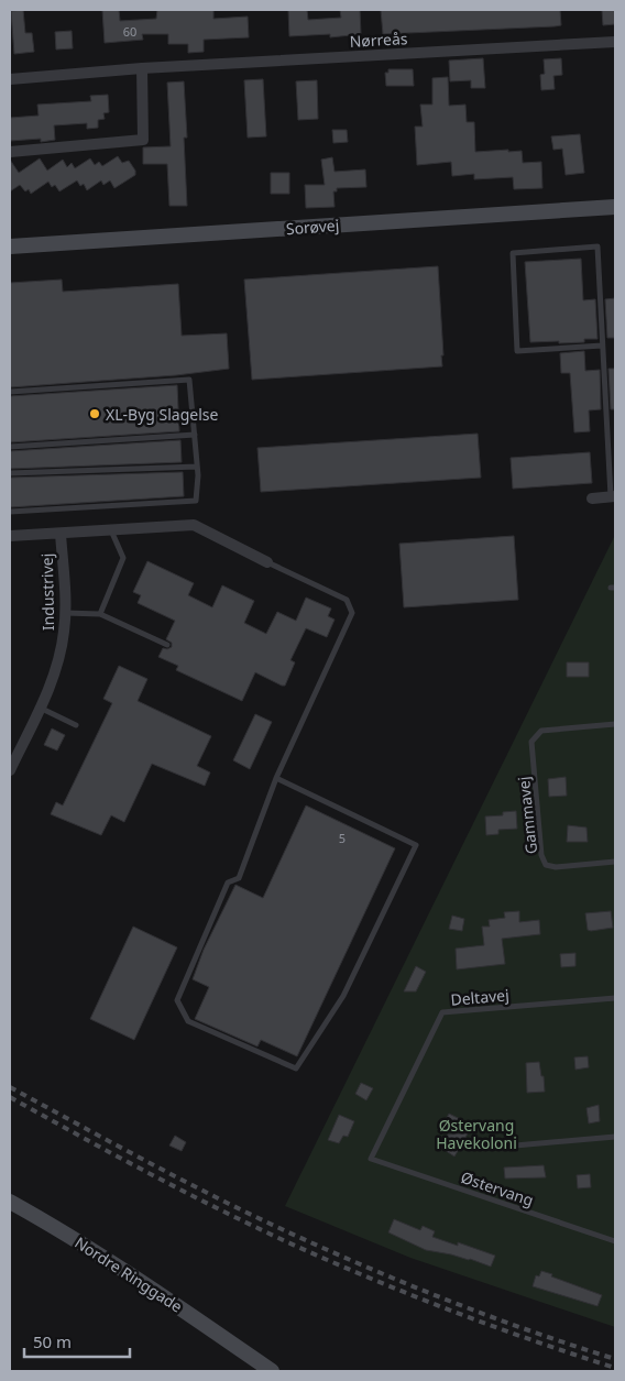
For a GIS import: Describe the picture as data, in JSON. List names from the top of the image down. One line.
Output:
{"streets":{"street":["Nørreås","Sorøvej","Industrivej","Nordre Ringgade"],"lane":["Gammavej","Deltavej","Østervang"]},"crossings":[["Deltavej","Østervang"]],"parks":["Østervang Havekoloni"],"places":["XL-Byg Slagelse"],"house_numbers":["60","5"],"scale_bar":"50 m"}
